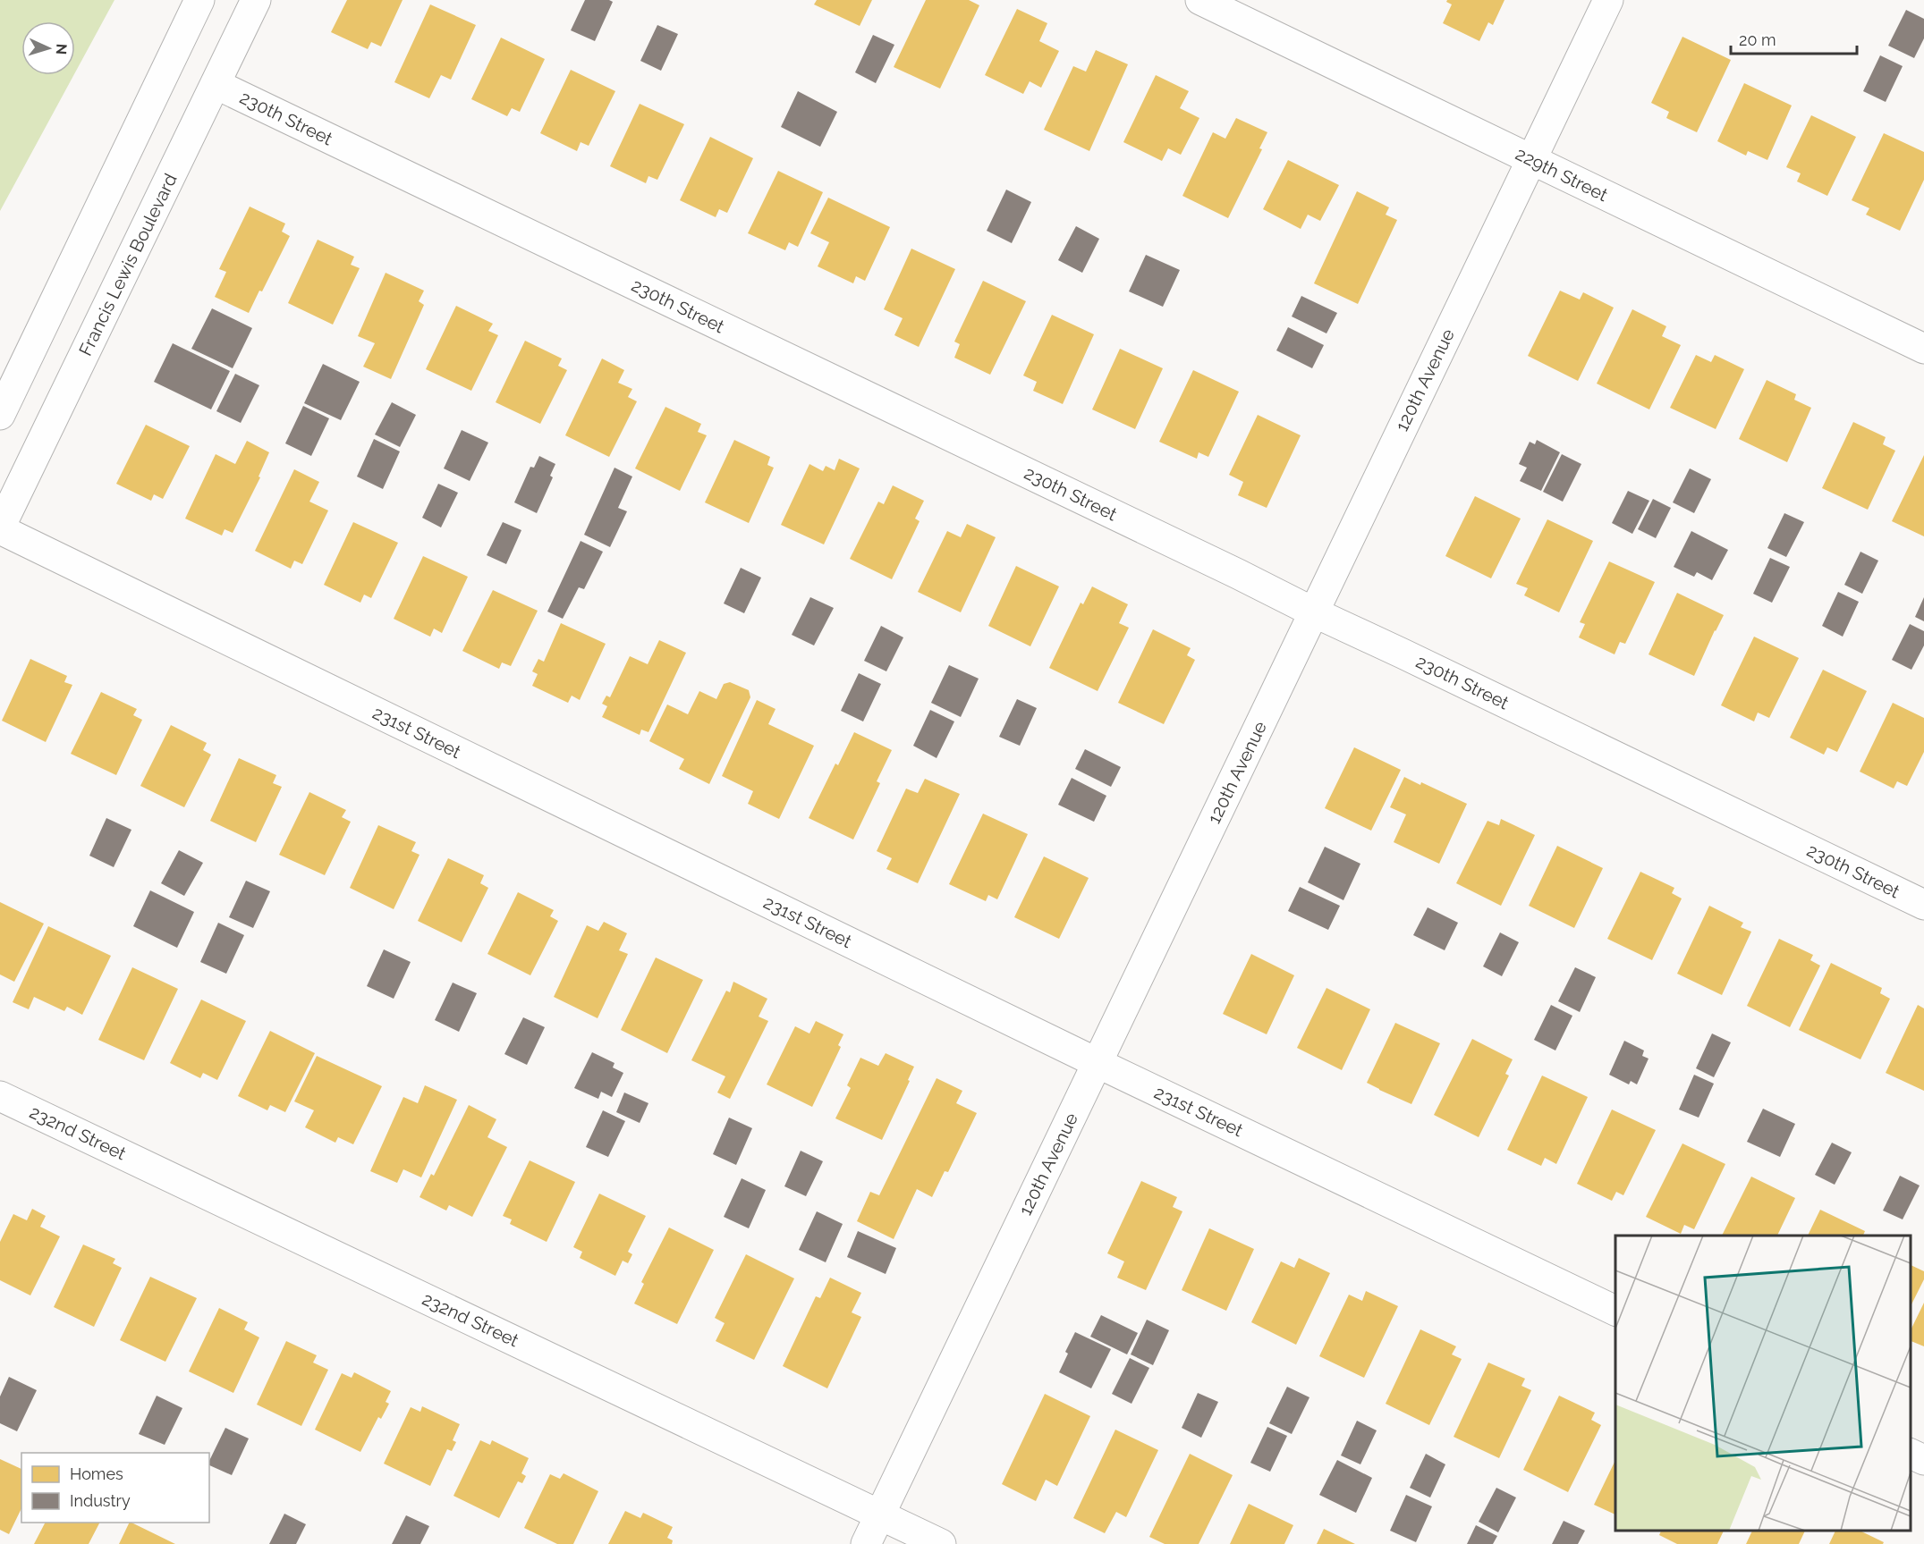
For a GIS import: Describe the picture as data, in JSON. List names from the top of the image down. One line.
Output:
{"streets":{"street":["230th Street","229th Street","Francis Lewis Boulevard","120th Avenue","231st Street","232nd Street"]},"crossings":[["230th Street","Francis Lewis Boulevard"],["230th Street","120th Avenue"],["229th Street","120th Avenue"],["Francis Lewis Boulevard","231st Street"],["120th Avenue","231st Street"],["120th Avenue","232nd Street"]],"legend":["Homes","Industry"],"scale_bar":"20 m","north":"right"}
